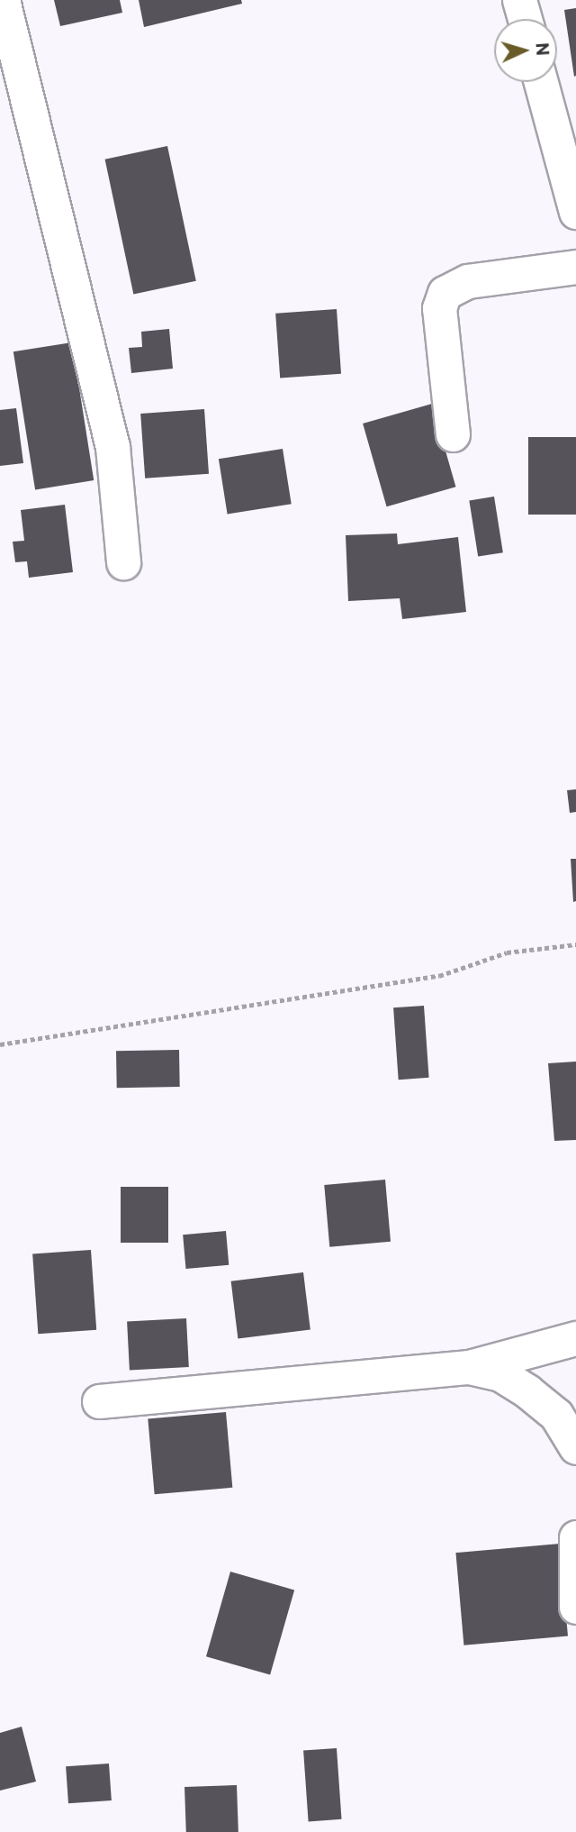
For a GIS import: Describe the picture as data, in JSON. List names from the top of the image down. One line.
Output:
{"north":"right"}
